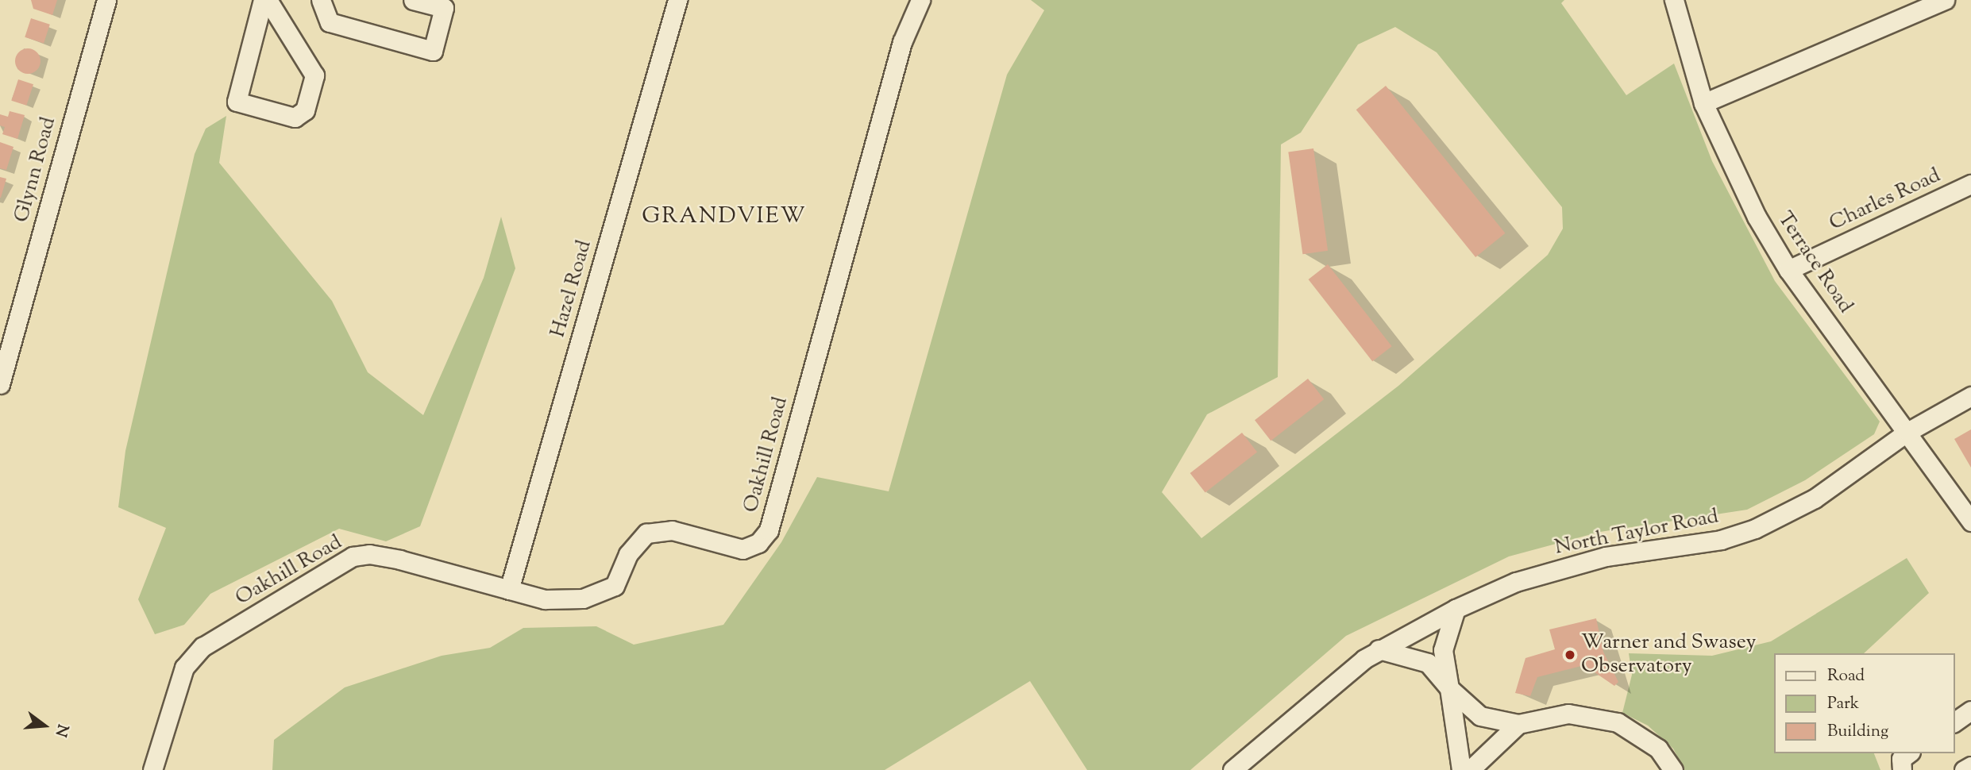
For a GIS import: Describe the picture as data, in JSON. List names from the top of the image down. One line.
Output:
{"streets":{"street":["Glynn Road","Charles Road","Terrace Road","Hazel Road","Oakhill Road","North Taylor Road"]},"crossings":[["Charles Road","Terrace Road"],["Terrace Road","North Taylor Road"],["Hazel Road","Oakhill Road"]],"districts":["GRANDVIEW"],"places":["Warner and Swasey Observatory"],"legend":["Road","Park","Building"],"north":"right"}
